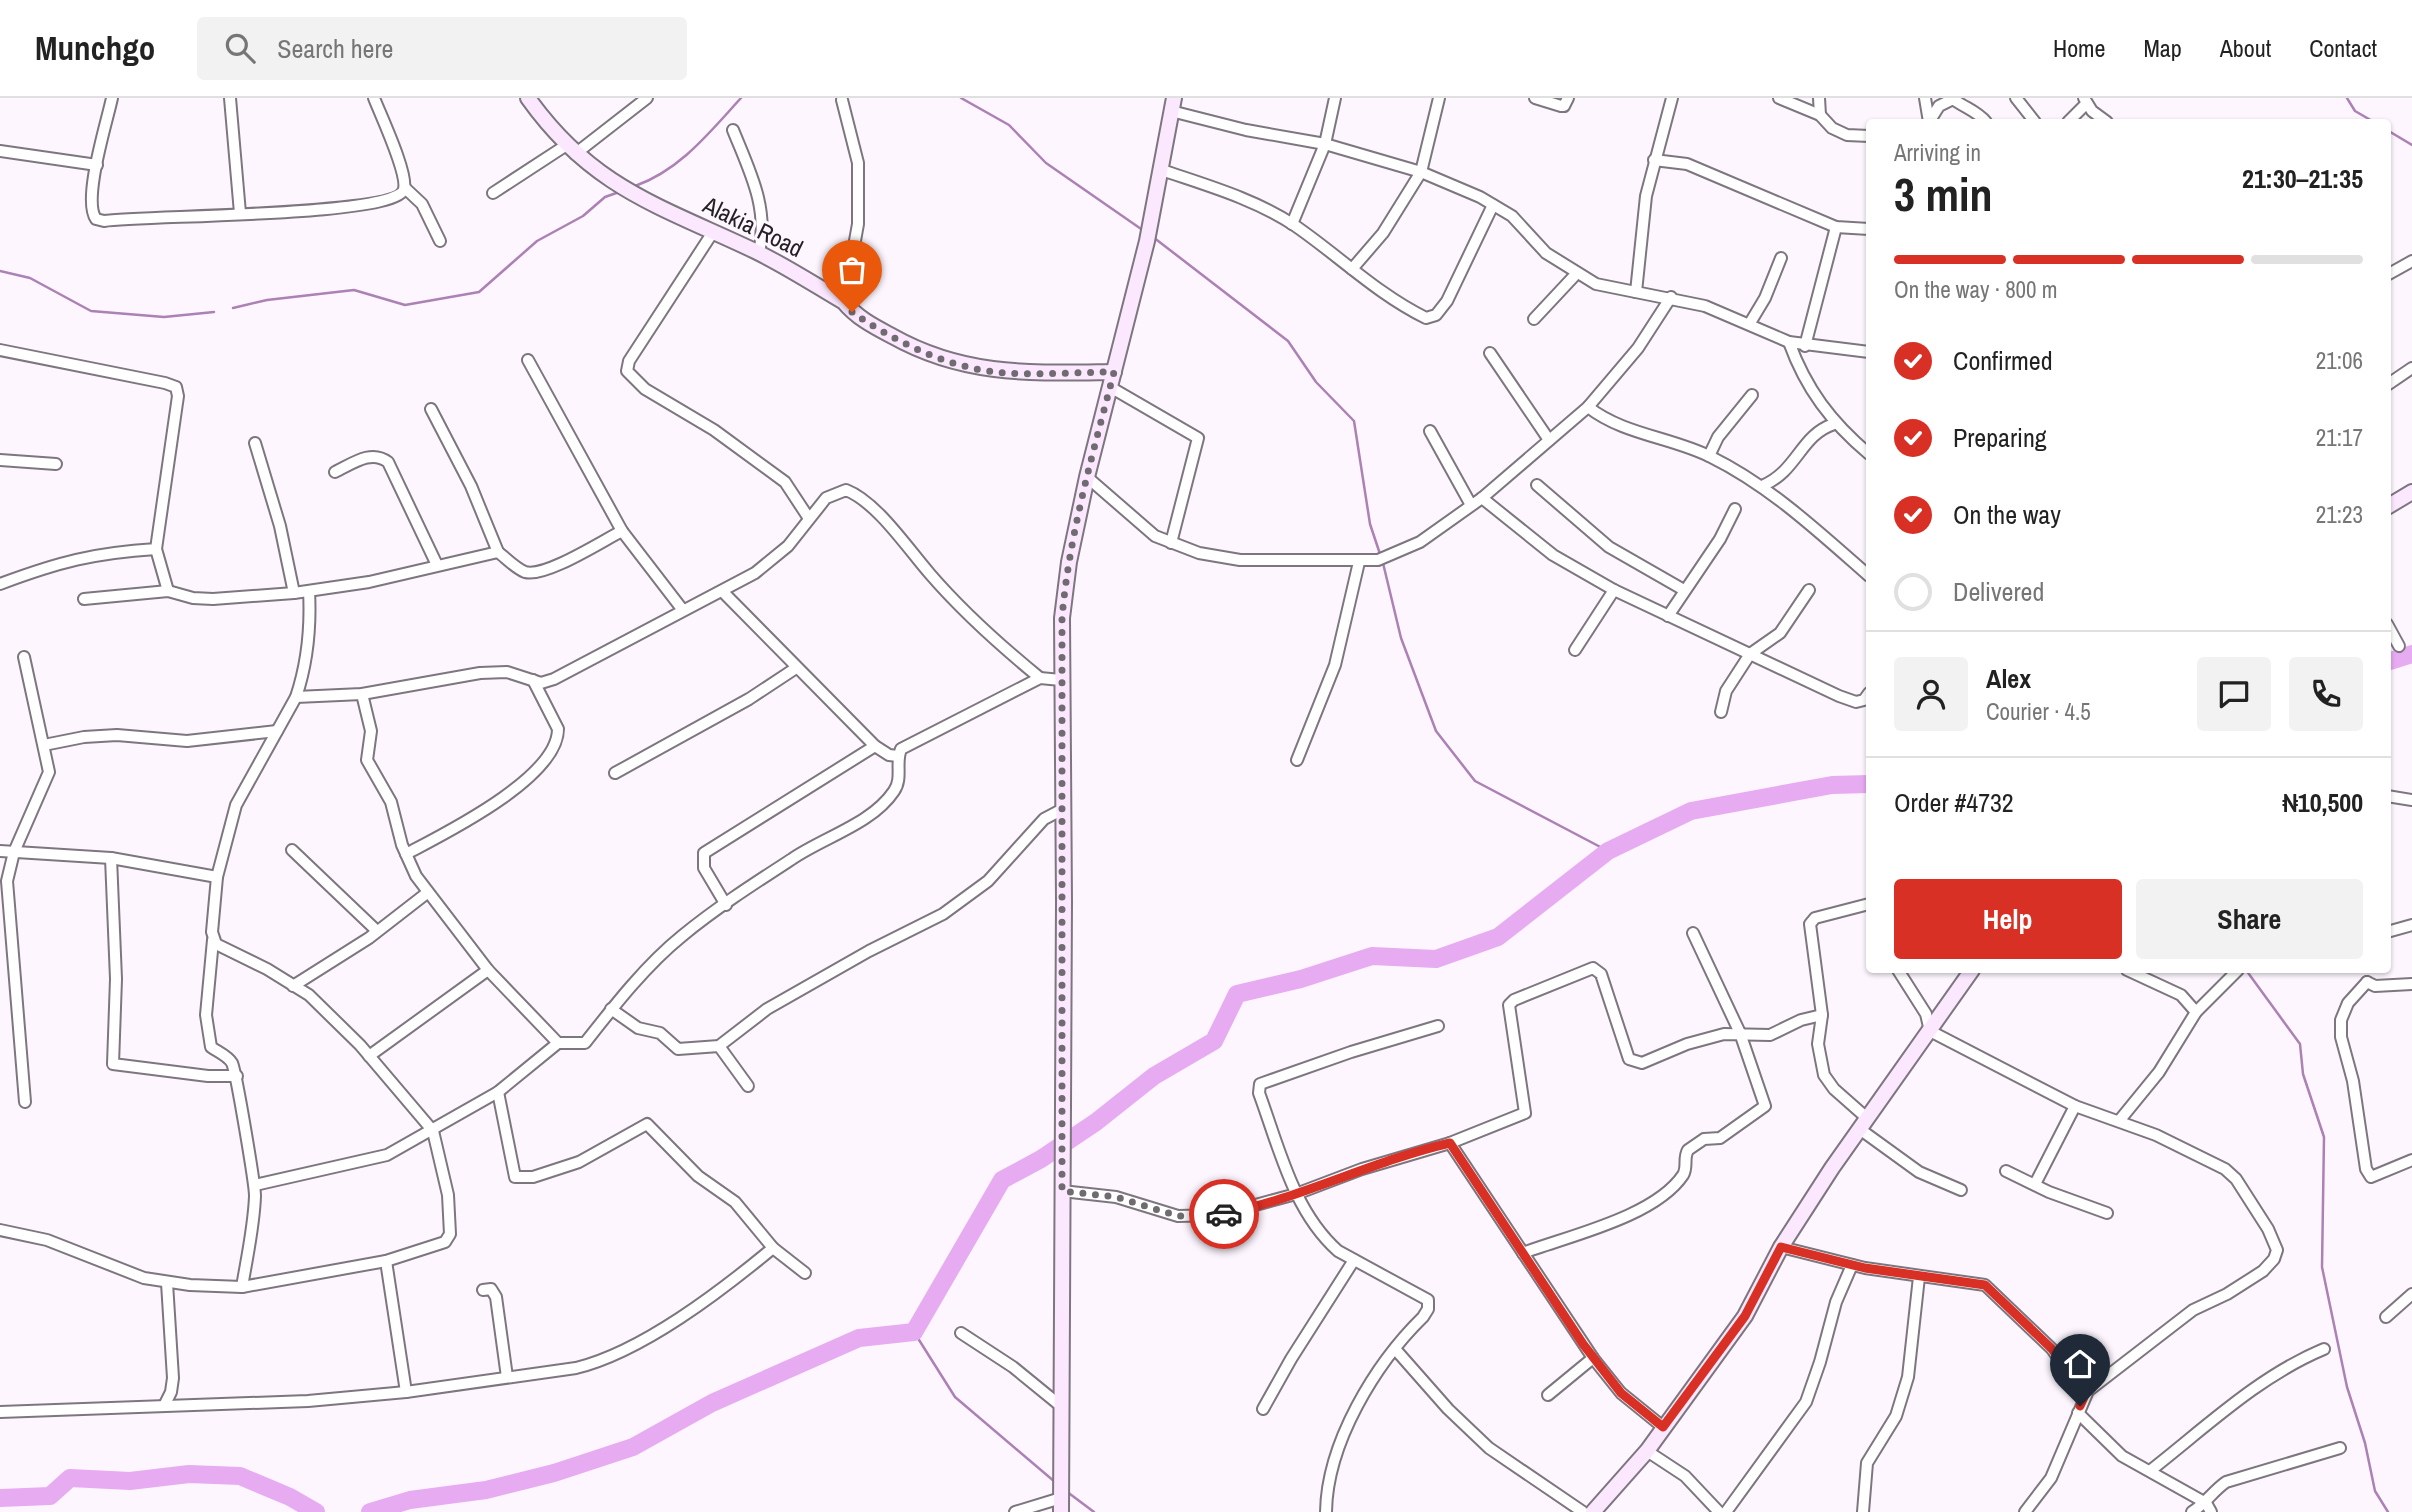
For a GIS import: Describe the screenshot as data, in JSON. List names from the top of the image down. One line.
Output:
{"streets":{"main road":["Alakia Road"]},"page":{"header":"Munchgo","search":"Search here","nav":["Home","Map","About","Contact"],"heading":["3 min","Arriving in","21:30–21:35"],"panel":["Alex","Courier · 4.5","Order #4732","₦10,500"],"bar":"On the way · 800 m","list":[["Confirmed","21:06"],["Preparing","21:17"],["On the way","21:23"],"Delivered"],"buttons":["Help","Share"]}}
